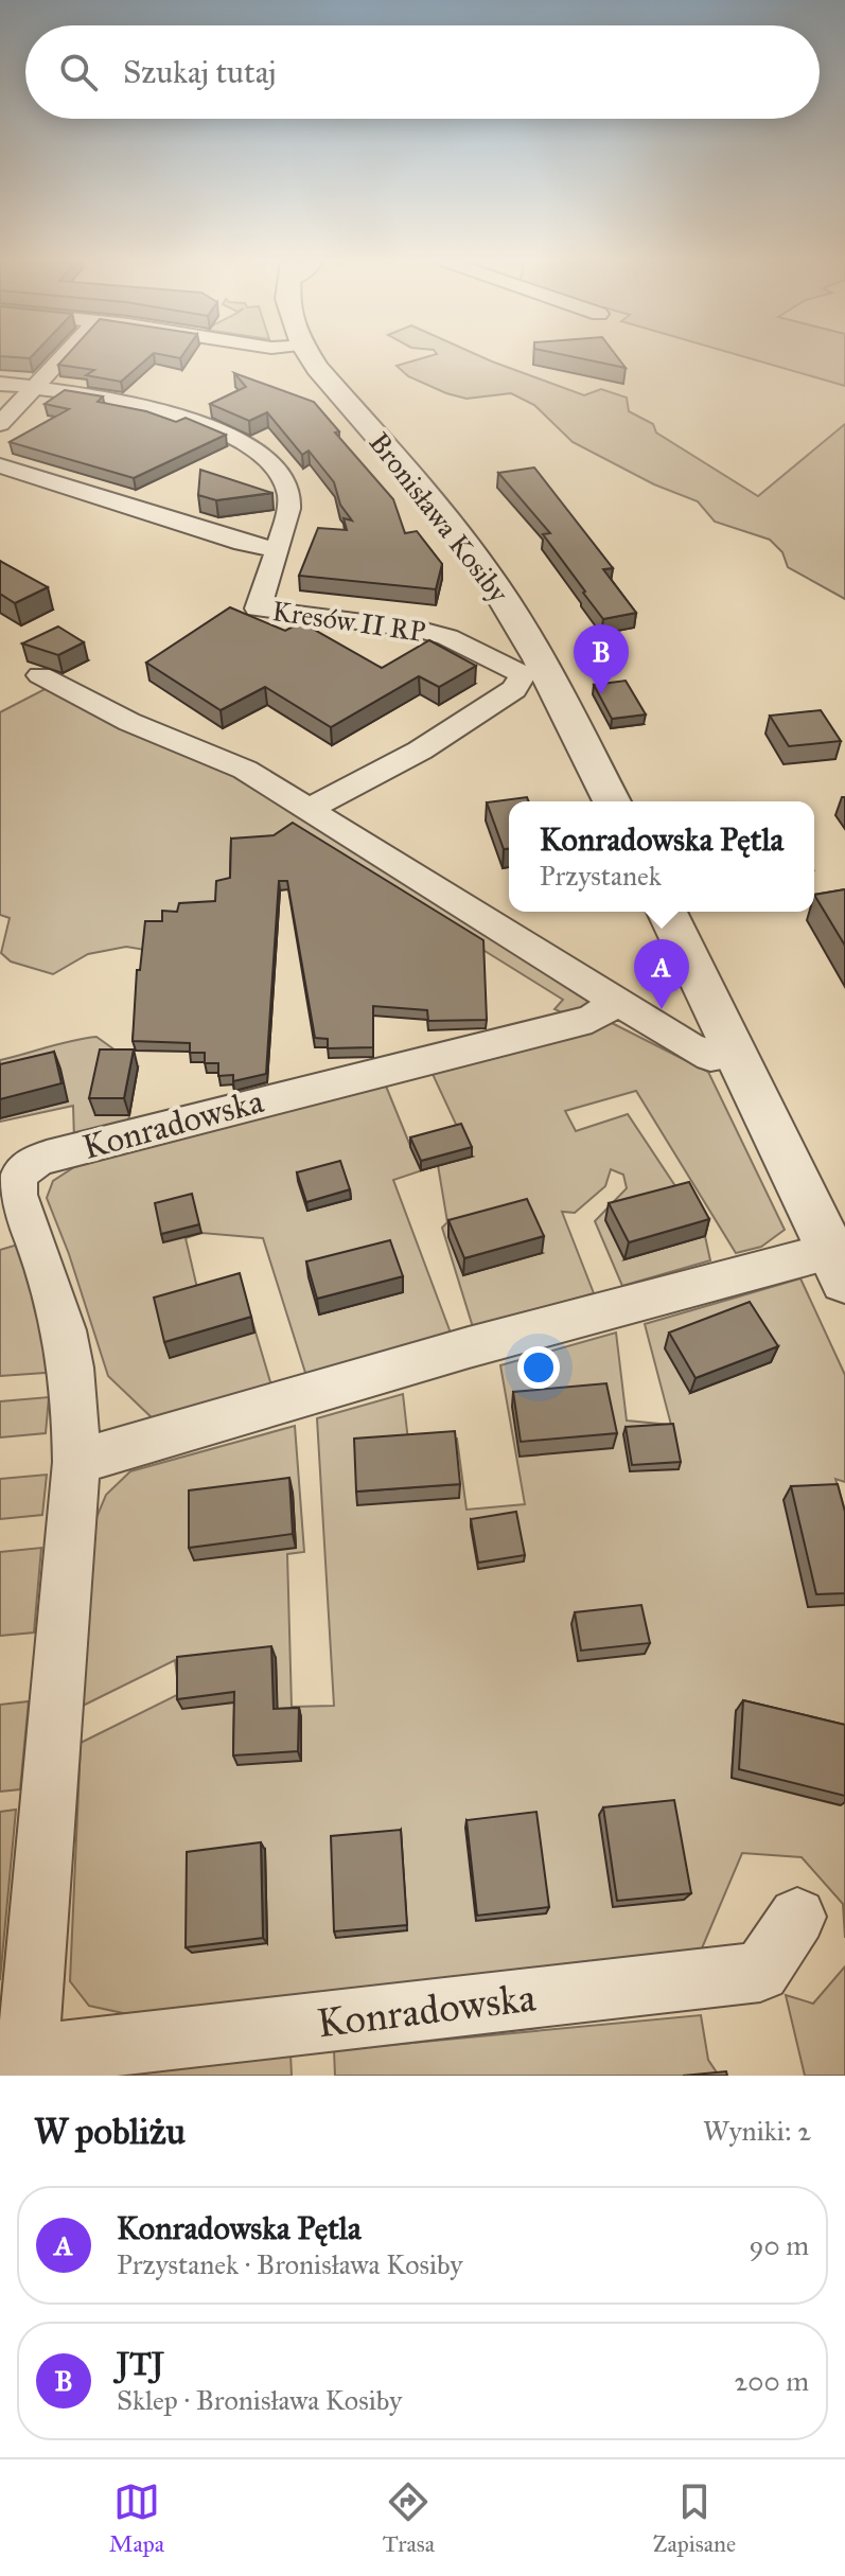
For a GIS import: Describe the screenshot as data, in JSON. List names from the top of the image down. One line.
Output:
{"streets":{"street":["Bronisława Kosiby","Kresów II RP","Konradowska"]},"crossings":[["Bronisława Kosiby","Kresów II RP"]],"page":{"search":"Szukaj tutaj","pins":["B","A"],"popup":["Konradowska Pętla","Przystanek"],"heading":["W pobliżu","Wyniki: 2"],"list":[{"mark":"A","name":"Konradowska Pętla","note":"Przystanek · Bronisława Kosiby","value":"90 m"},{"mark":"B","name":"JTJ","note":"Sklep · Bronisława Kosiby","value":"200 m"}],"nav":["Mapa","Trasa","Zapisane"]}}
